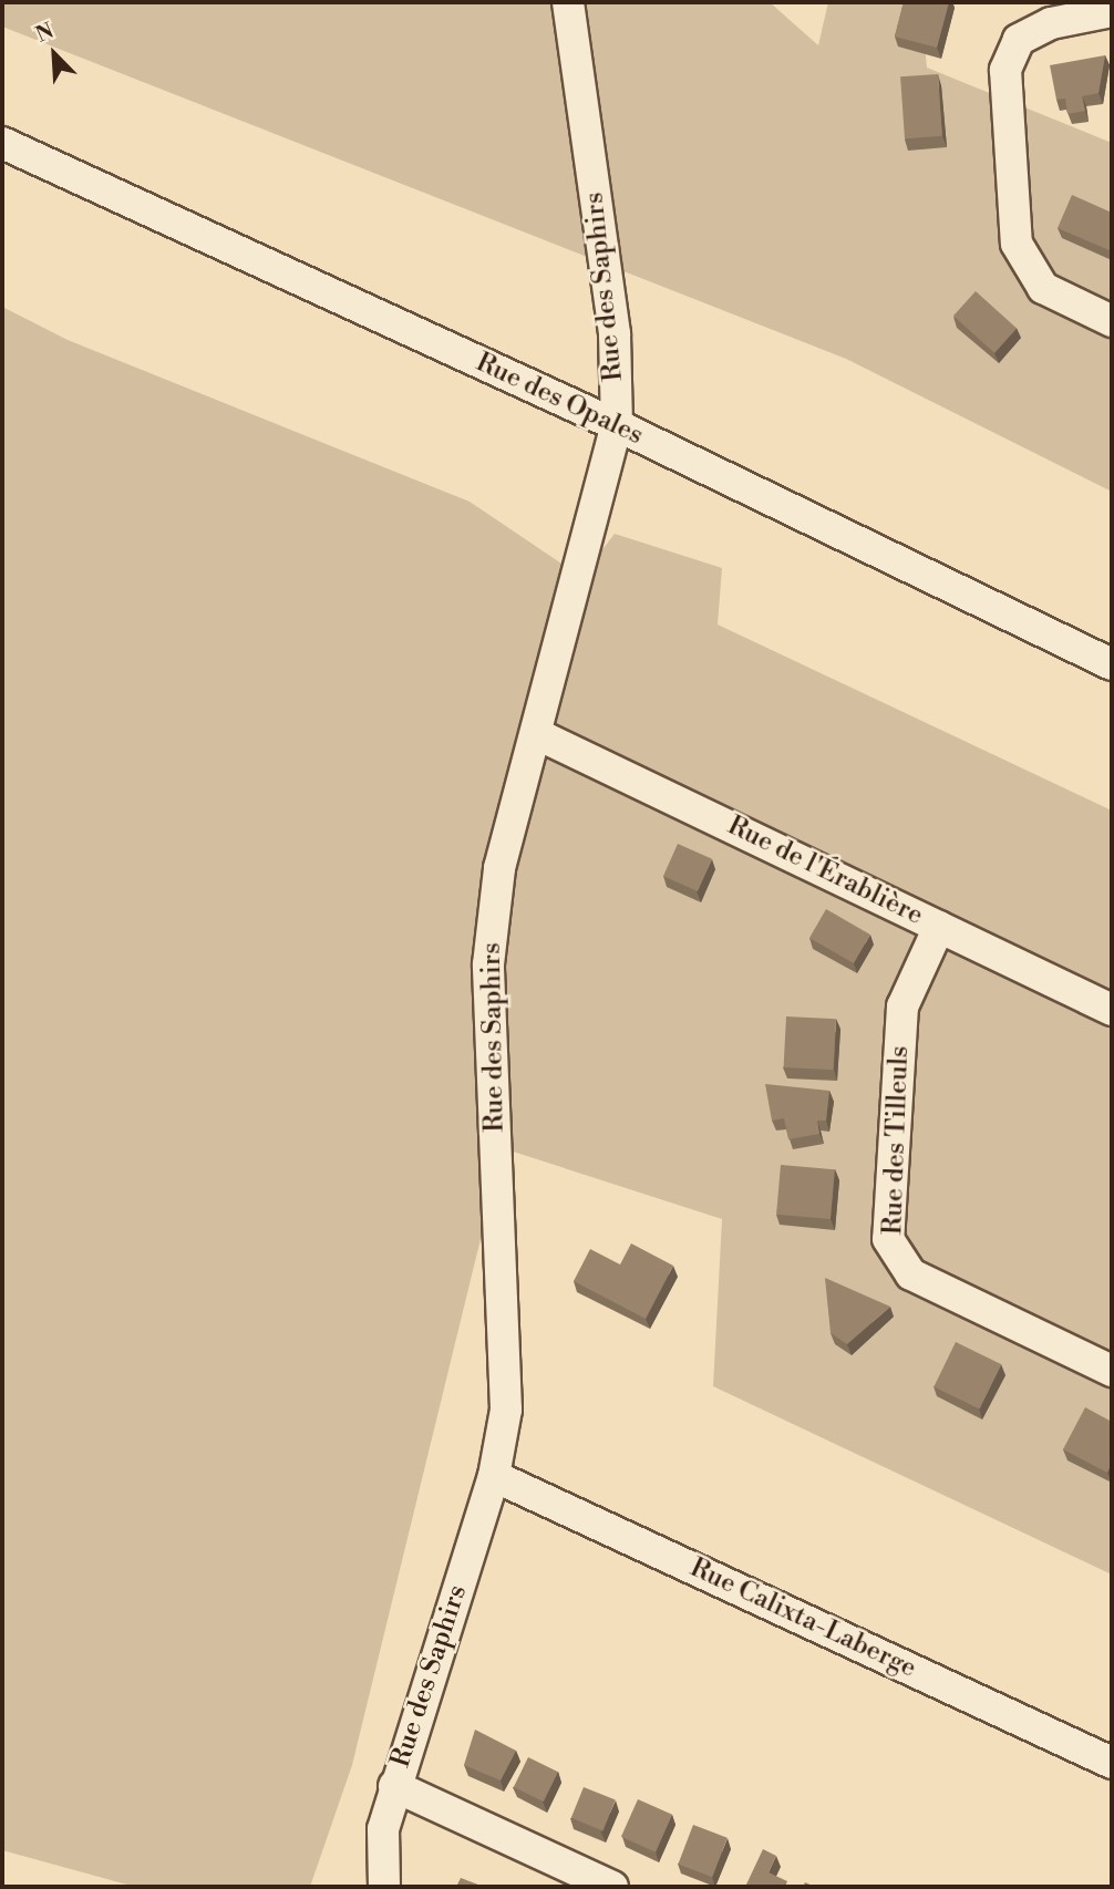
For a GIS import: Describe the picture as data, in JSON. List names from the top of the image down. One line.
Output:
{"streets":{"street":["Rue des Saphirs","Rue des Opales","Rue de l'Érablière","Rue des Tilleuls","Rue Calixta-Laberge"]},"crossings":[["Rue des Saphirs","Rue des Opales"],["Rue des Saphirs","Rue de l'Érablière"],["Rue des Saphirs","Rue Calixta-Laberge"],["Rue de l'Érablière","Rue des Tilleuls"]],"north":"top left"}
